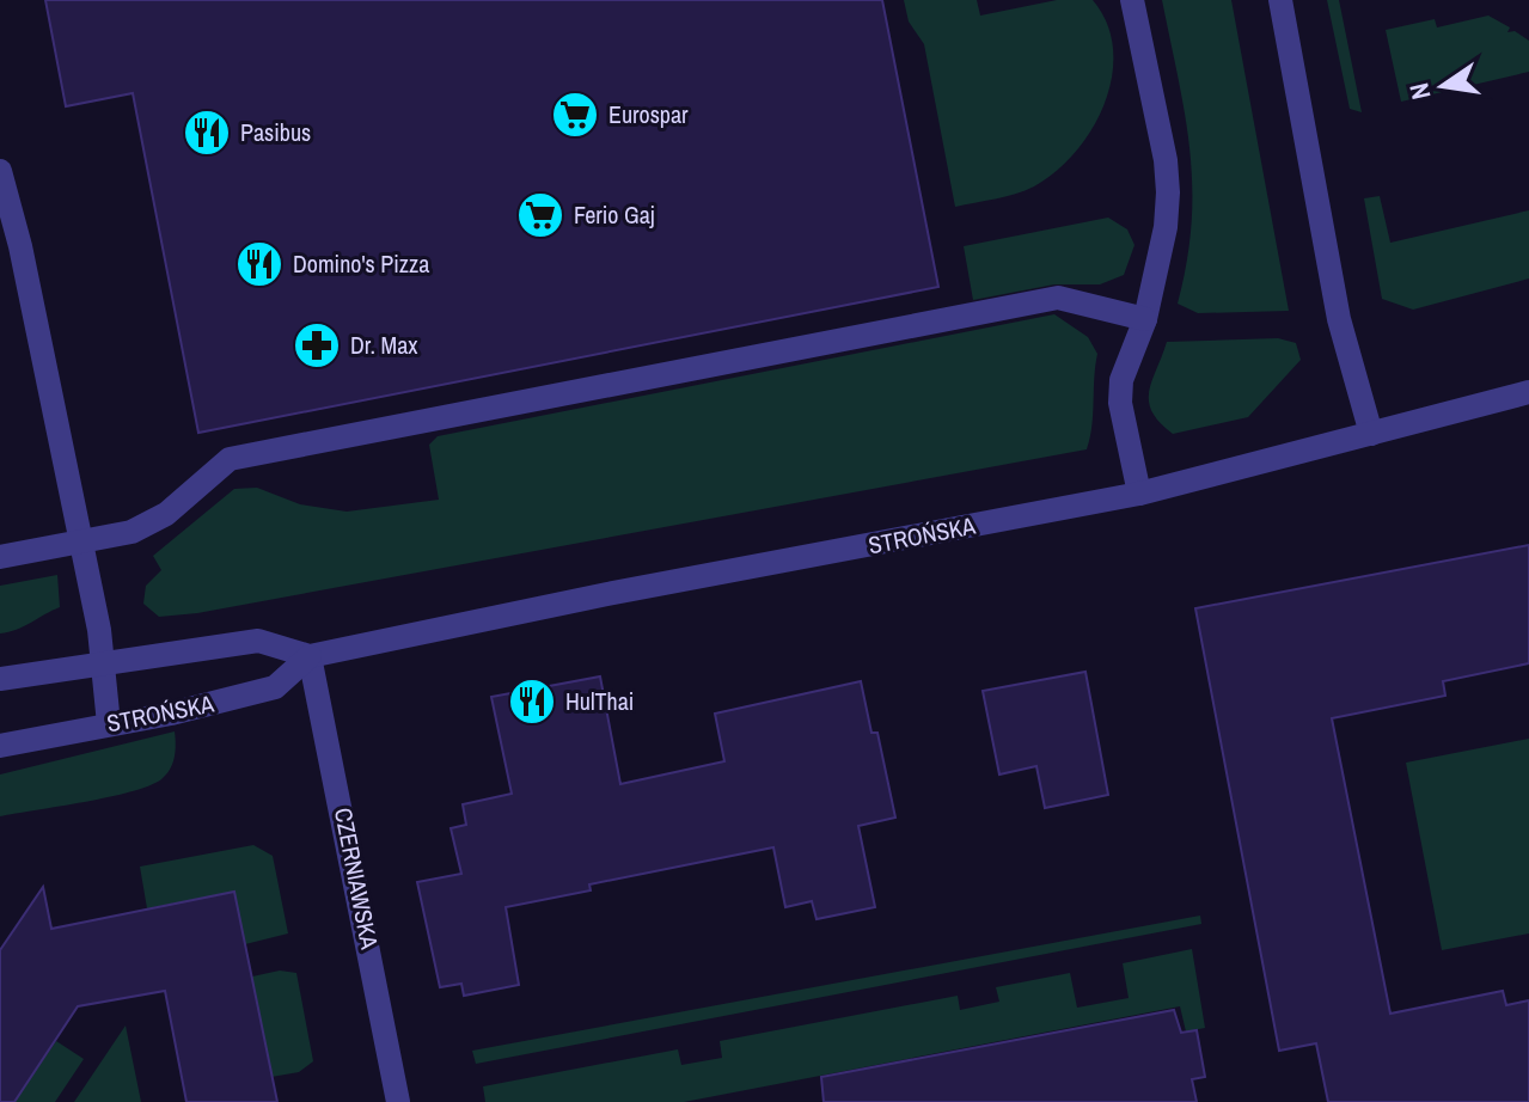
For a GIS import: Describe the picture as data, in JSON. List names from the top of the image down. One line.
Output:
{"streets":{"street":["STROŃSKA","CZERNIAWSKA"]},"crossings":[["STROŃSKA","CZERNIAWSKA"]],"places":{"supermarket":["Eurospar","Ferio Gaj"],"restaurant":["Pasibus","Domino's Pizza","HulThai"],"pharmacy":["Dr. Max"]},"north":"left"}
